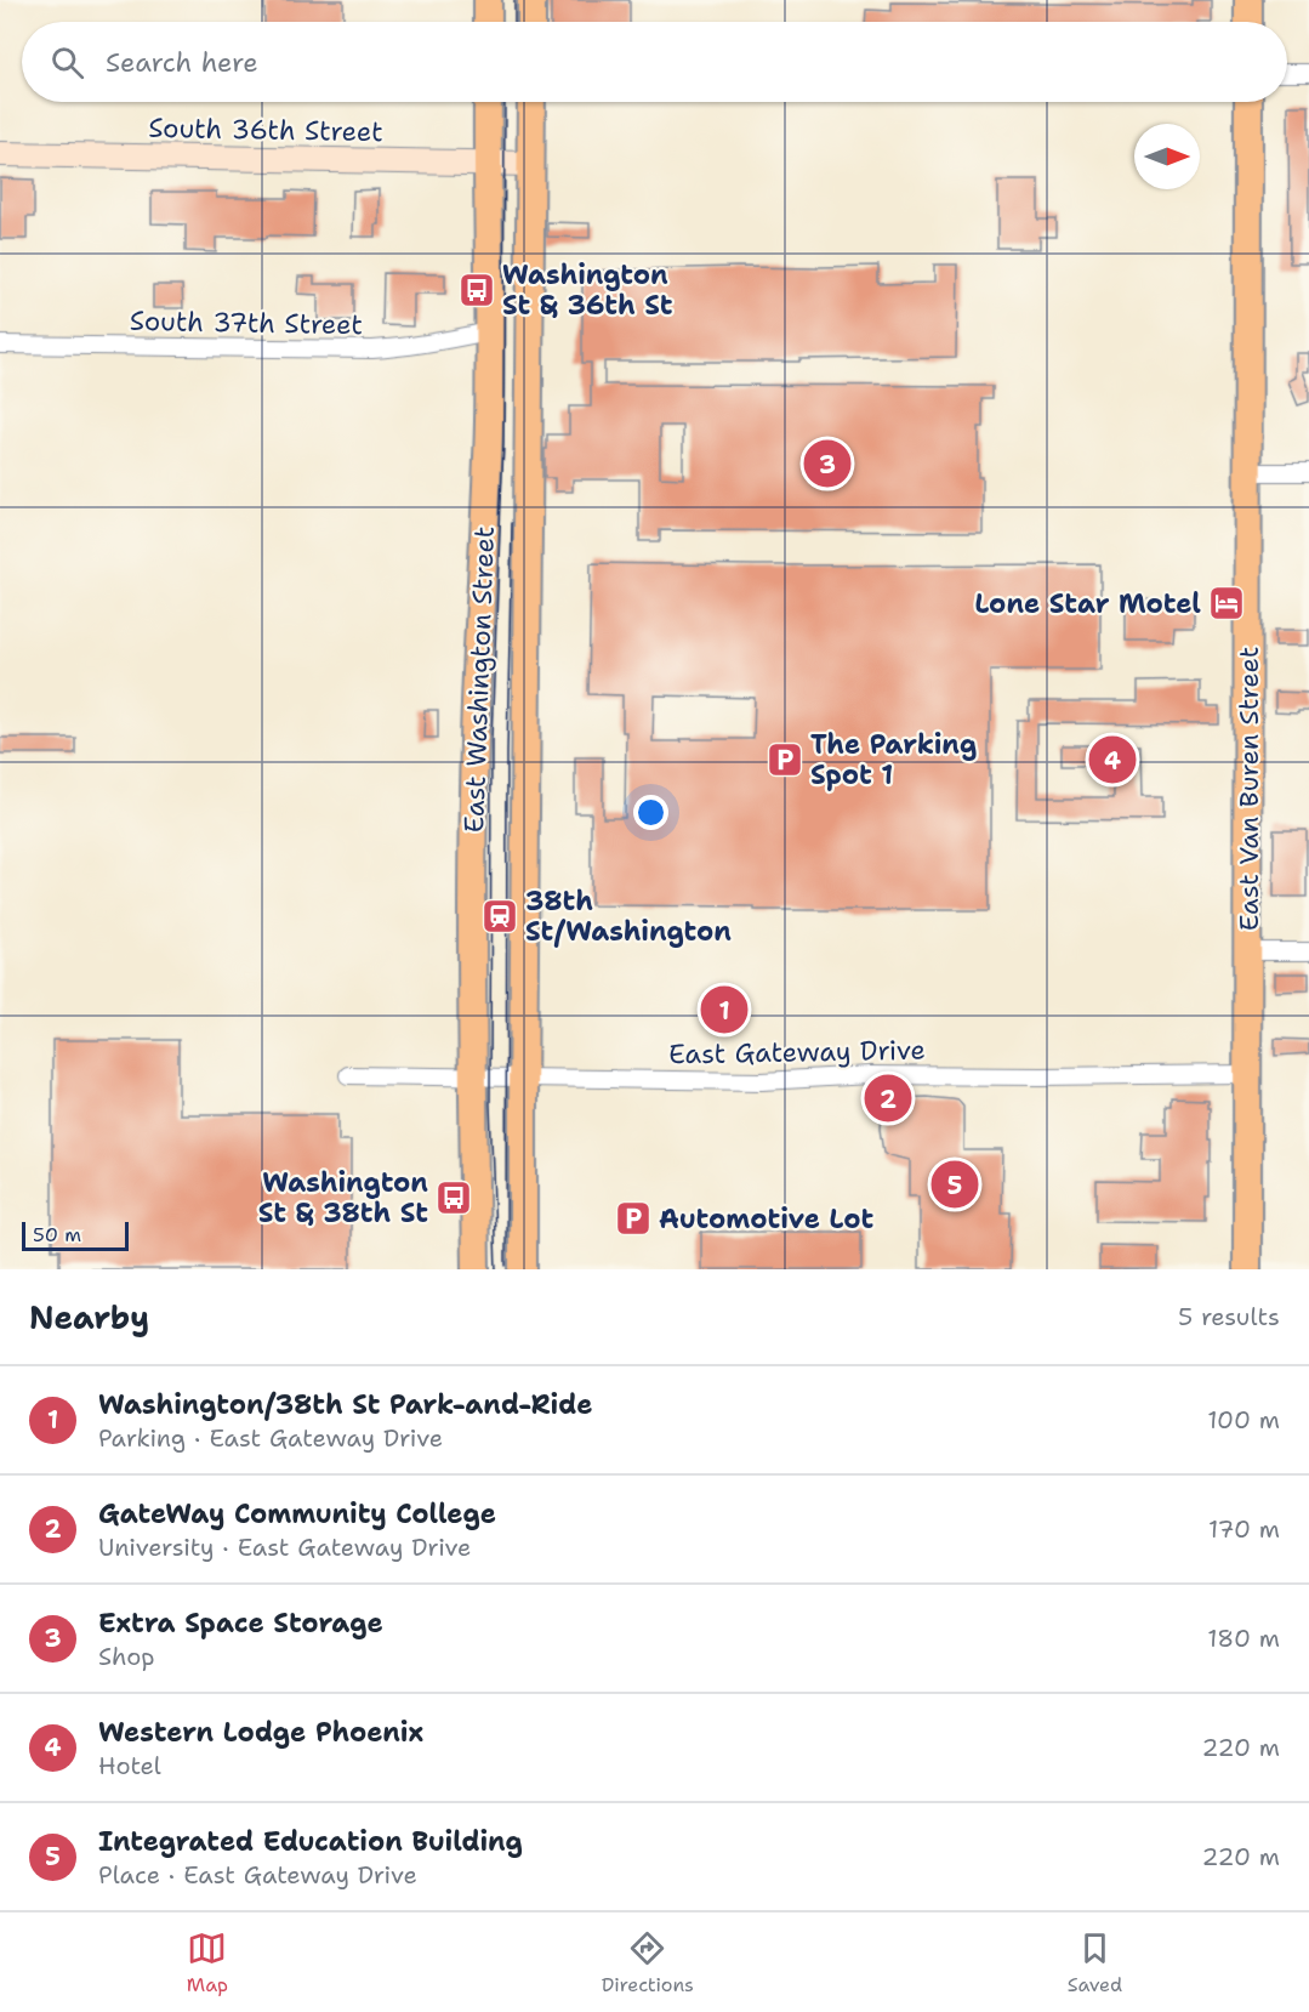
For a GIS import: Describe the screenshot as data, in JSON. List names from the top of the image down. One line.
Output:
{"streets":{"main road":["East Washington Street","East Van Buren Street"],"street":["South 36th Street","South 37th Street","East Gateway Drive"]},"crossings":[["South 36th Street","East Washington Street"],["South 37th Street","East Washington Street"],["East Washington Street","East Gateway Drive"],["East Van Buren Street","East Gateway Drive"]],"places":{"bus stop":["Washington St & 36th St","Washington St & 38th St"],"hotel":["Lone Star Motel"],"parking":["The Parking Spot 1","Automotive Lot"],"station":["38th St/Washington"]},"scale_bar":"50 m","north":"right","page":{"search":"Search here","pins":["3","4","1","2","5"],"scale":"50 m","heading":["Nearby","5 results"],"list":[{"mark":"1","name":"Washington/38th St Park-and-Ride","note":"Parking · East Gateway Drive","value":"100 m"},{"mark":"2","name":"GateWay Community College","note":"University · East Gateway Drive","value":"170 m"},{"mark":"3","name":"Extra Space Storage","note":"Shop","value":"180 m"},{"mark":"4","name":"Western Lodge Phoenix","note":"Hotel","value":"220 m"},{"mark":"5","name":"Integrated Education Building","note":"Place · East Gateway Drive","value":"220 m"}],"nav":["Map","Directions","Saved"]}}
